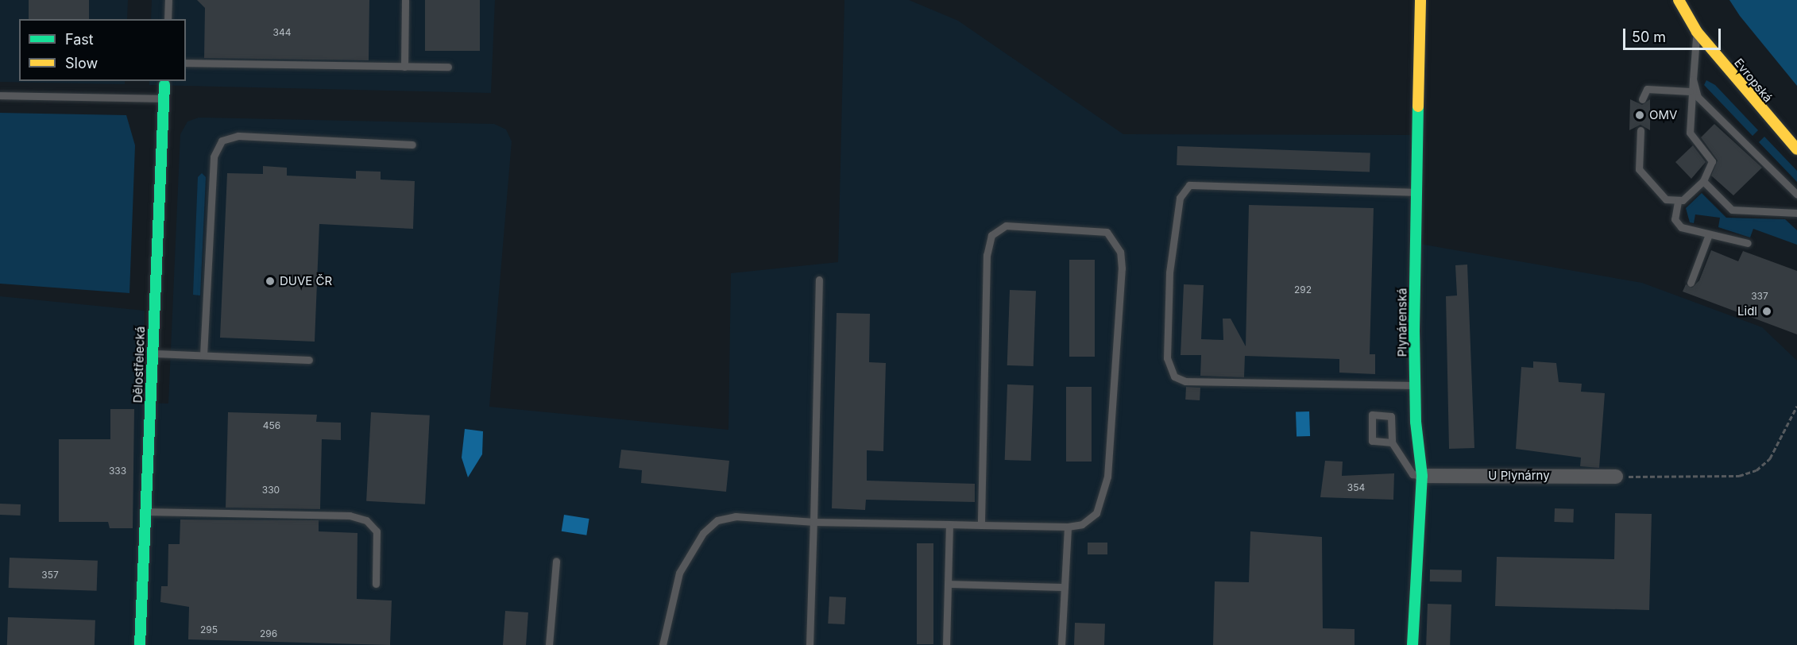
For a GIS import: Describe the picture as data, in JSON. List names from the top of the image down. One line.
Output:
{"streets":{"street":["Evropská","Plynárenská","Dělostřelecká","U Plynárny"]},"crossings":[["Plynárenská","U Plynárny"]],"places":["OMV","DUVE ČR","Lidl"],"house_numbers":["344","292","337","456","333","354","330","357","295","296"],"legend":["Fast","Slow"],"scale_bar":"50 m"}
